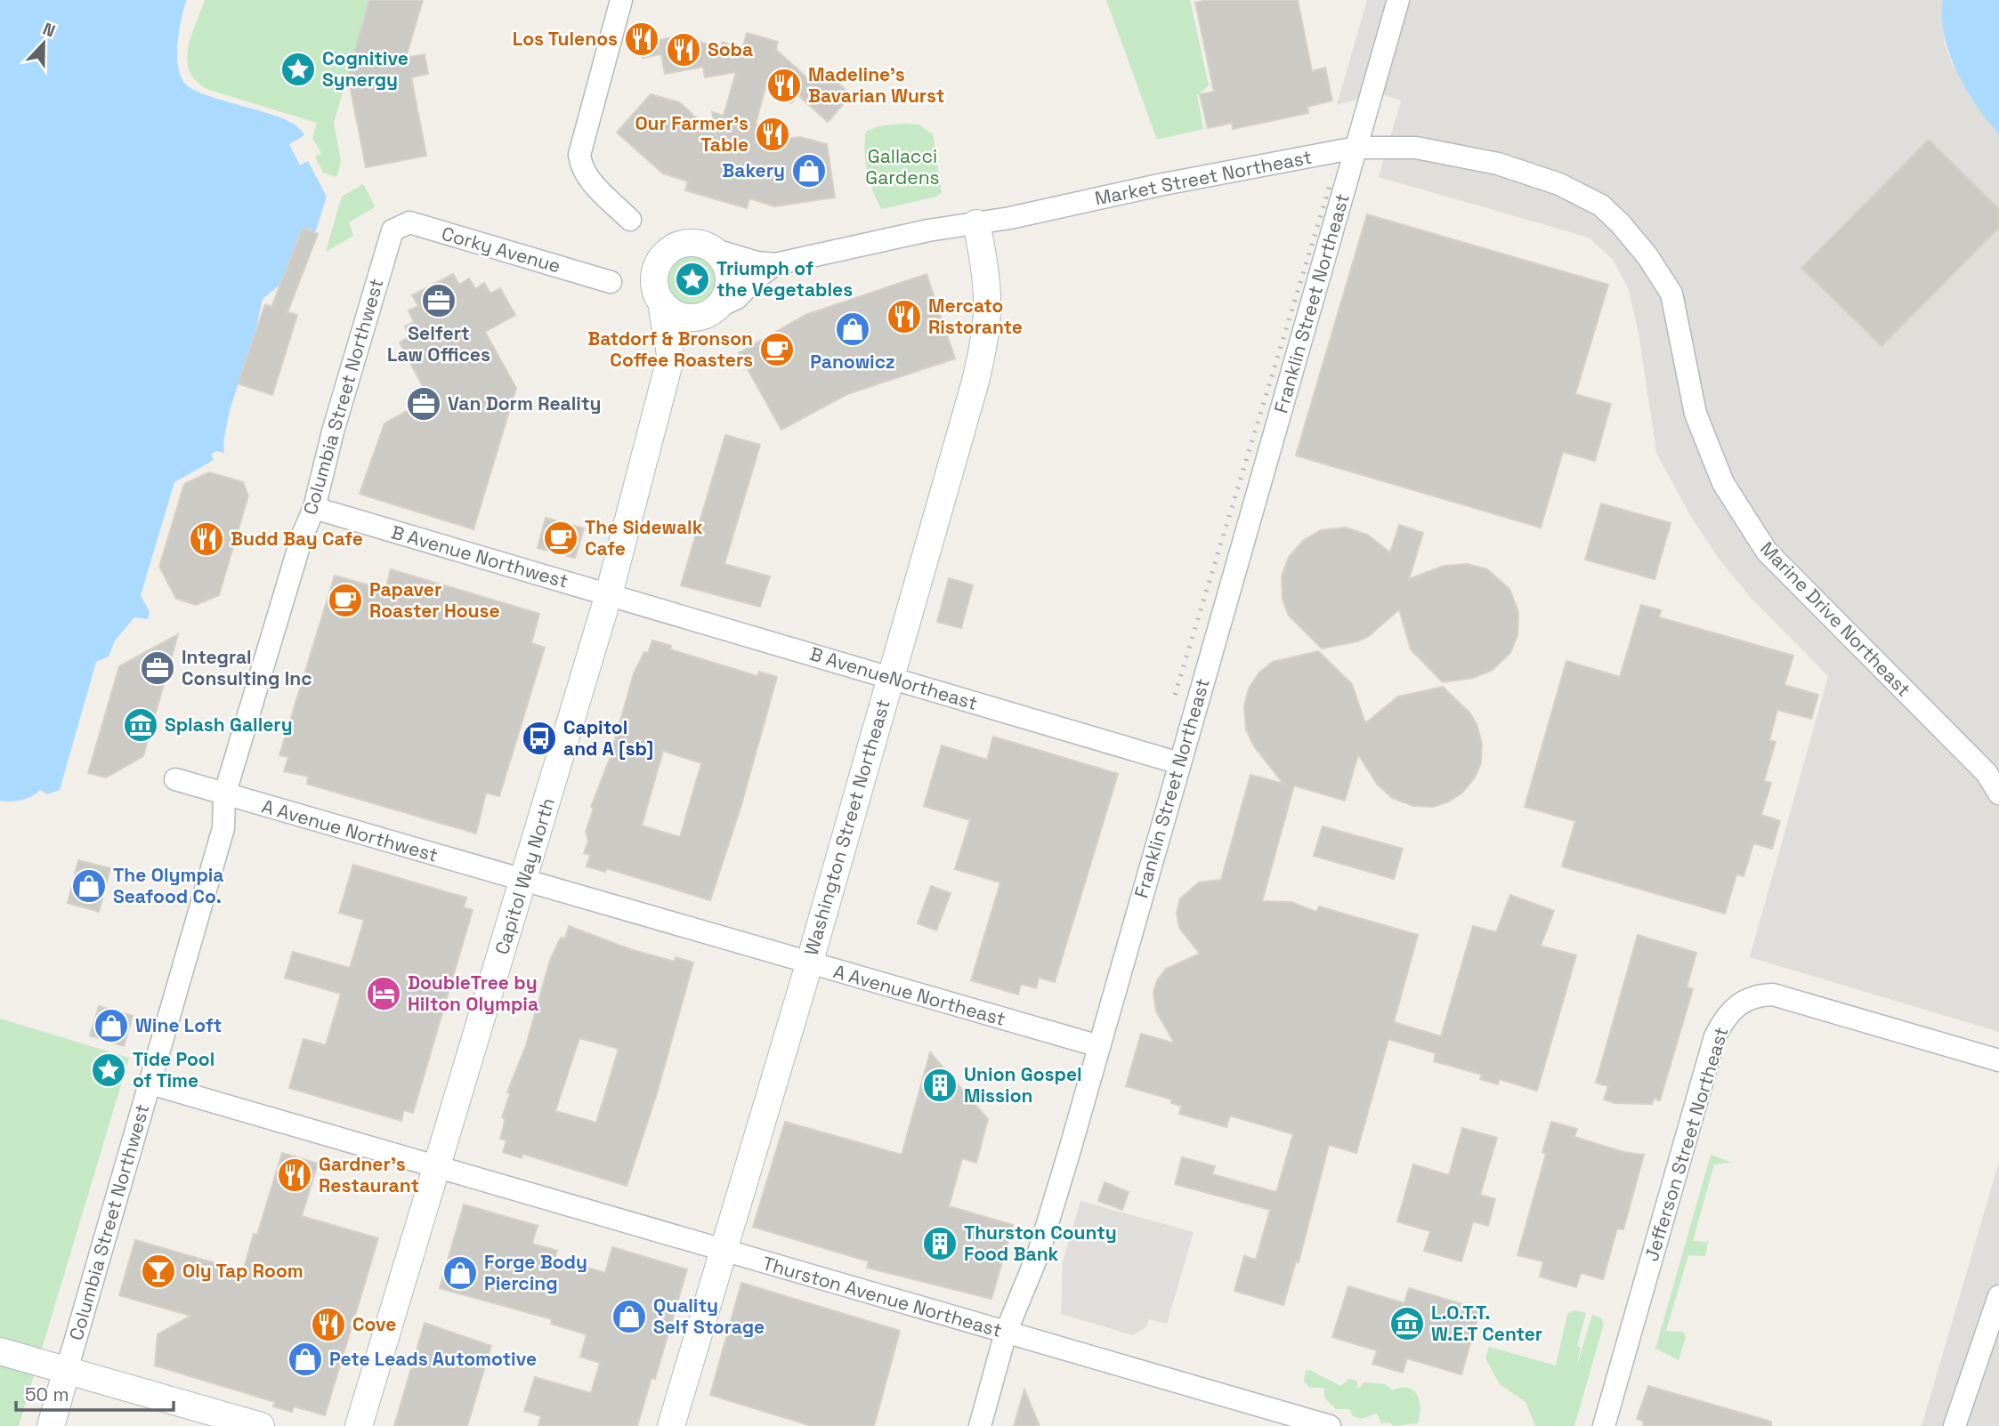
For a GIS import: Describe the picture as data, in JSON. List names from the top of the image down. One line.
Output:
{"streets":{"street":["Market Street Northeast","Corky Avenue","Franklin Street Northeast","Columbia Street Northwest","B Avenue Northwest","Marine Drive Northeast","B AvenueNortheast","Washington Street Northeast","A Avenue Northwest","Capitol Way North","A Avenue Northeast","Jefferson Street Northeast","Thurston Avenue Northeast"]},"crossings":[["Market Street Northeast","Franklin Street Northeast"],["Market Street Northeast","Marine Drive Northeast"],["Market Street Northeast","Washington Street Northeast"],["Market Street Northeast","Capitol Way North"],["Corky Avenue","Columbia Street Northwest"],["Franklin Street Northeast","B AvenueNortheast"],["Franklin Street Northeast","A Avenue Northeast"],["Franklin Street Northeast","Thurston Avenue Northeast"],["Columbia Street Northwest","B Avenue Northwest"],["Columbia Street Northwest","A Avenue Northwest"],["Columbia Street Northwest","Thurston Avenue Northeast"],["B Avenue Northwest","B AvenueNortheast"],["B Avenue Northwest","Capitol Way North"],["B AvenueNortheast","Washington Street Northeast"],["B AvenueNortheast","Capitol Way North"],["Washington Street Northeast","A Avenue Northeast"],["Washington Street Northeast","Thurston Avenue Northeast"],["A Avenue Northwest","Capitol Way North"],["A Avenue Northwest","A Avenue Northeast"],["Capitol Way North","A Avenue Northeast"],["Capitol Way North","Thurston Avenue Northeast"]],"parks":["Gallacci Gardens"],"places":{"restaurant":["Los Tulenos","Soba","Madeline’s Bavarian Wurst","Our Farmer's Table","Mercato Ristorante","Budd Bay Cafe","Gardner's Restaurant","Cove"],"place":["Cognitive Synergy","Triumph of the Vegetables","Tide Pool of Time"],"shop":["Bakery","Panowicz","The Olympia Seafood Co.","Wine Loft","Forge Body Piercing","Quality Self Storage","Pete Leads Automotive"],"office":["Selfert Law Offices","Van Dorm Reality","Integral Consulting Inc"],"cafe":["Batdorf & Bronson Coffee Roasters","The Sidewalk Cafe","Papaver Roaster House"],"museum":["Splash Gallery","L.O.T.T. W.E.T Center"],"bus stop":["Capitol and A [sb]"],"hotel":["DoubleTree by Hilton Olympia"],"building":["Union Gospel Mission","Thurston County Food Bank"],"bar":["Oly Tap Room"]},"scale_bar":"50 m","north":"top"}
